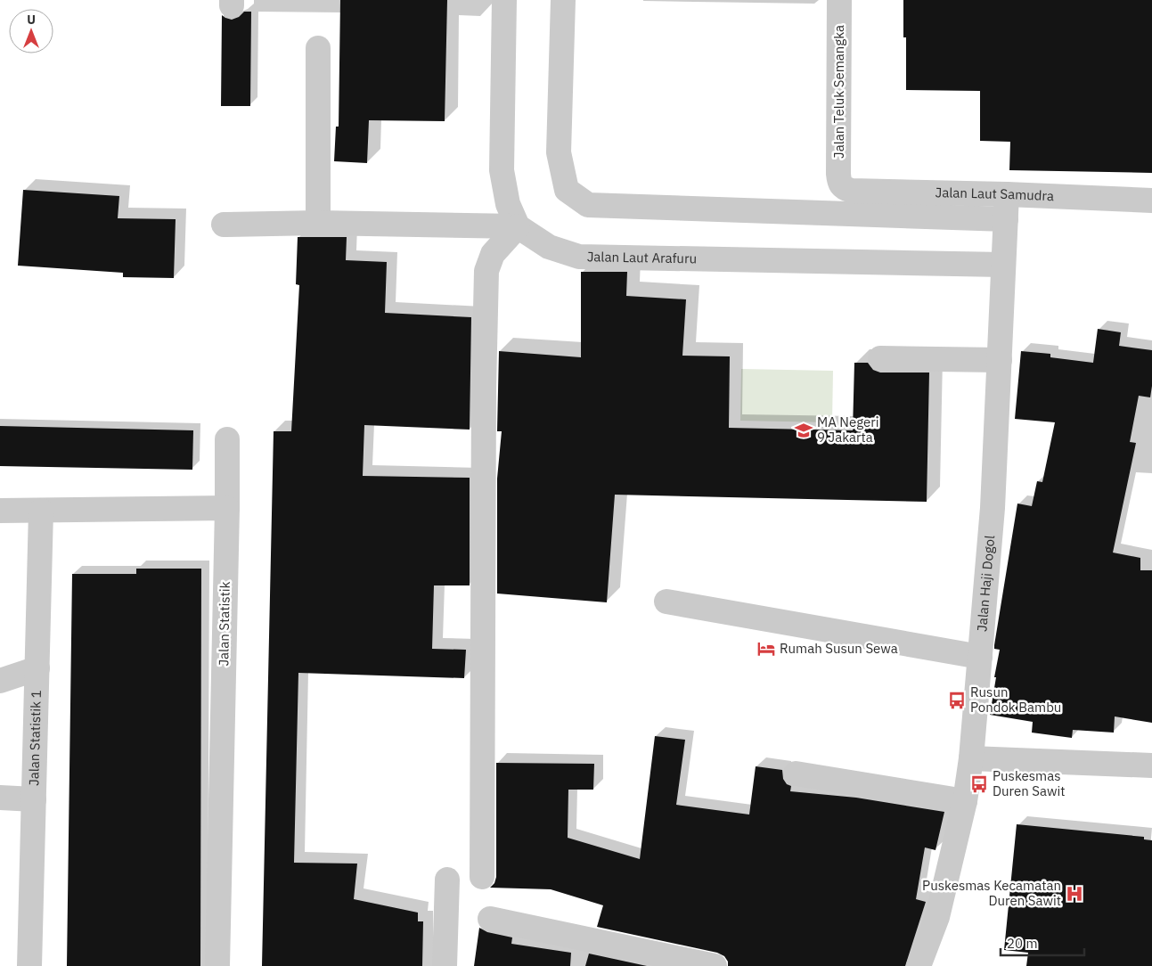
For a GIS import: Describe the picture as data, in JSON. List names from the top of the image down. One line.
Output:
{"streets":{"street":["Jalan Teluk Semangka","Jalan Laut Samudra","Jalan Laut Arafuru","Jalan Haji Dogol","Jalan Statistik","Jalan Statistik 1"]},"crossings":[["Jalan Teluk Semangka","Jalan Laut Samudra"],["Jalan Laut Samudra","Jalan Haji Dogol"],["Jalan Laut Arafuru","Jalan Haji Dogol"]],"places":{"school or university":["MA Negeri 9 Jakarta"],"hotel":["Rumah Susun Sewa"],"bus stop":["Rusun Pondok Bambu","Puskesmas Duren Sawit"],"hospital":["Puskesmas Kecamatan Duren Sawit"]},"scale_bar":"20 m","north":"top"}
